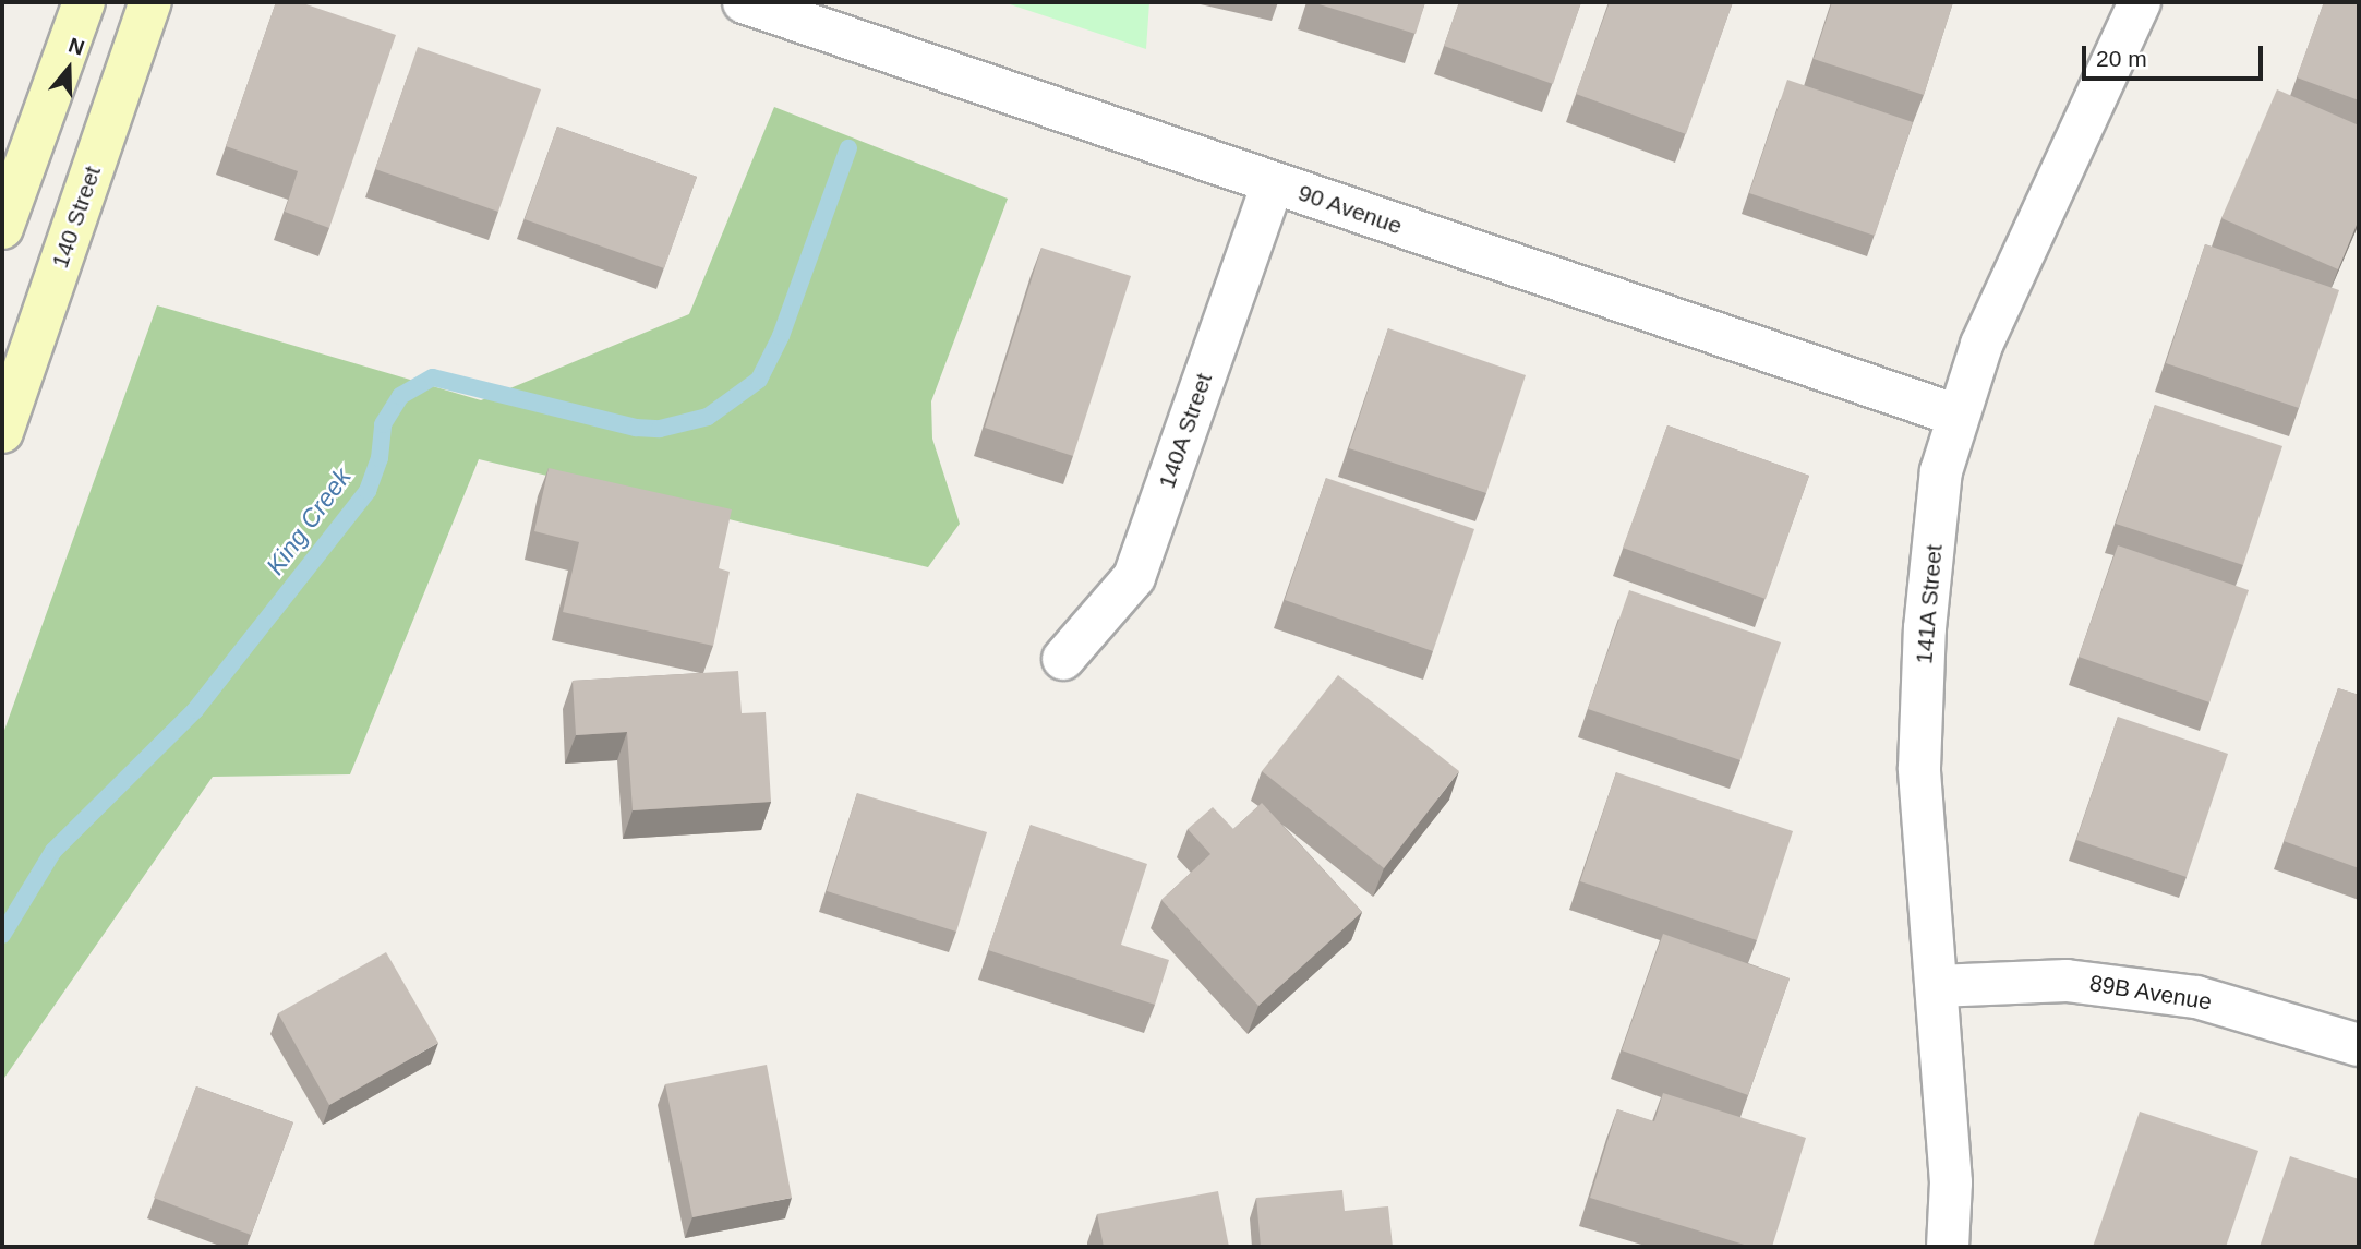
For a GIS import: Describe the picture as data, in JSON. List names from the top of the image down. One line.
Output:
{"streets":{"main road":["140 Street"],"street":["90 Avenue","140A Street","141A Street","89B Avenue"]},"crossings":[["90 Avenue","140A Street"],["90 Avenue","141A Street"],["141A Street","89B Avenue"]],"water":["King Creek"],"scale_bar":"20 m","north":"top"}
